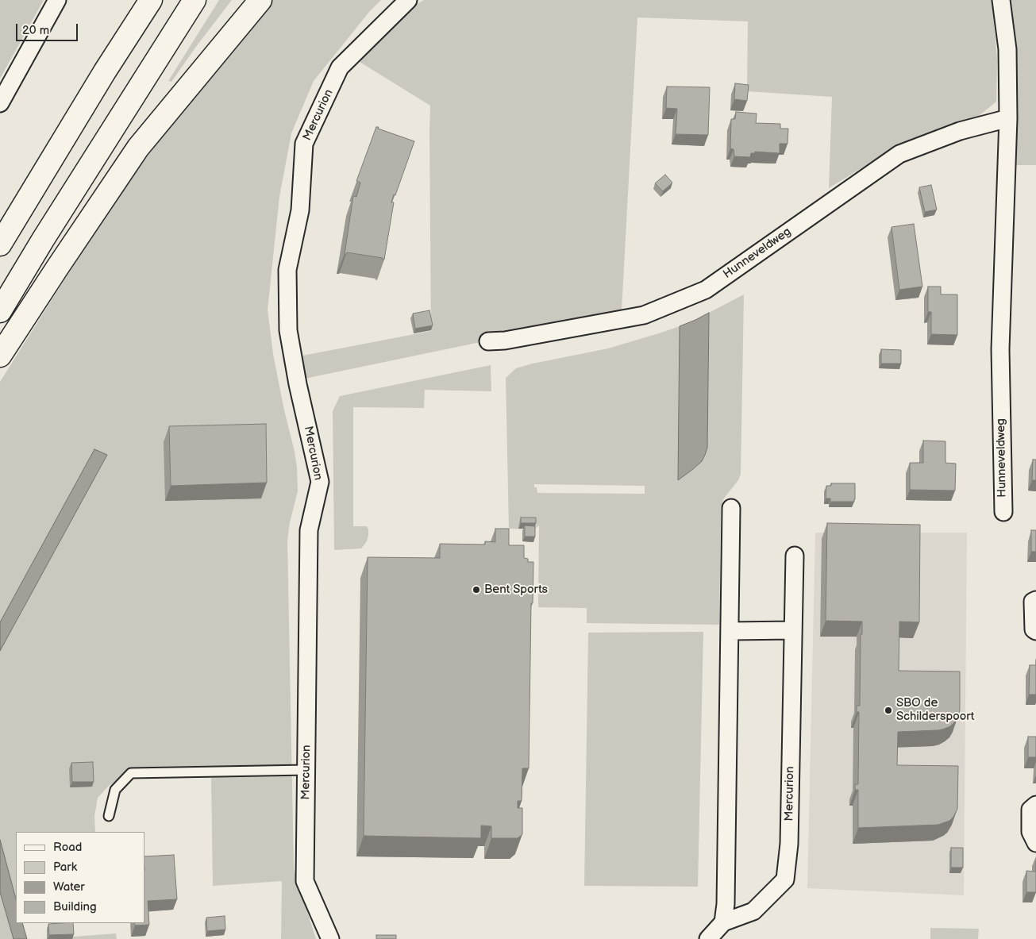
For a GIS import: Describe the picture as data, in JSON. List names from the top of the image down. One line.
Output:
{"streets":{"street":["Mercurion","Hunneveldweg"]},"places":["Bent Sports","SBO de Schilderspoort"],"legend":["Road","Park","Water","Building"],"scale_bar":"20 m"}
